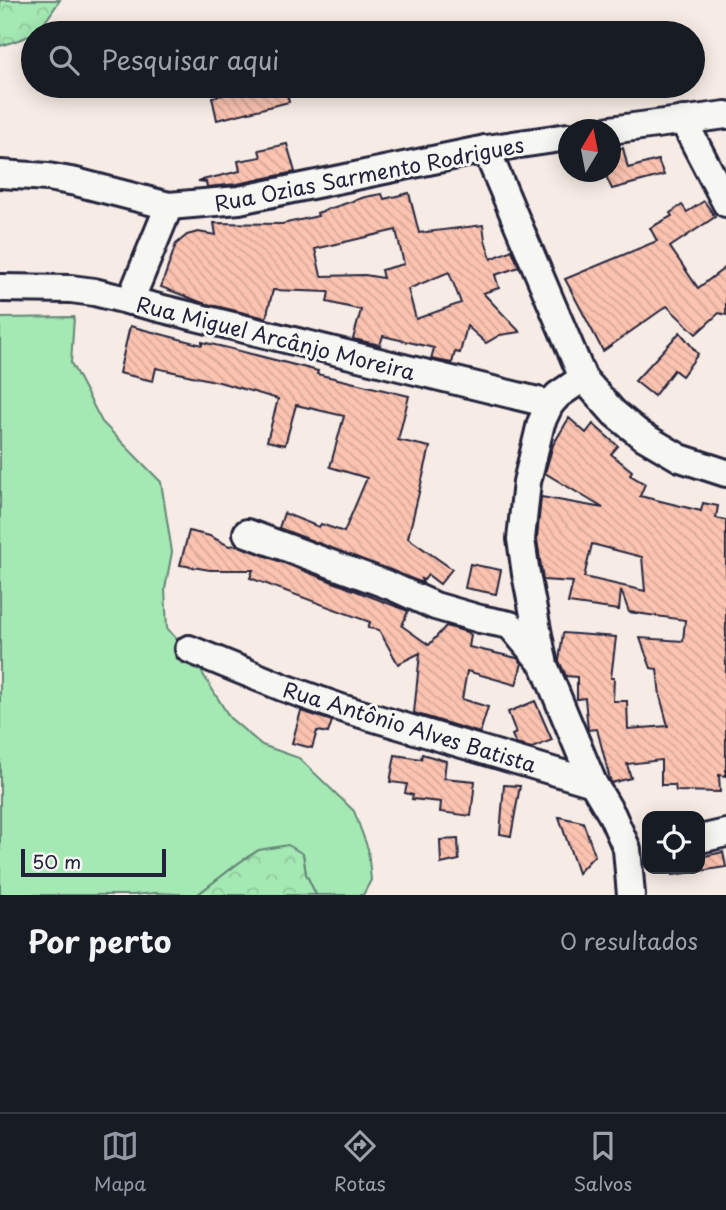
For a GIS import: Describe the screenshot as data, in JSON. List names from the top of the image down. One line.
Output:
{"streets":{"street":["Rua Ozias Sarmento Rodrigues","Rua Miguel Arcânjo Moreira","Rua Antônio Alves Batista"]},"scale_bar":"50 m","north":"top","page":{"search":"Pesquisar aqui","scale":"50 m","heading":["Por perto","0 resultados"],"nav":["Mapa","Rotas","Salvos"]}}
